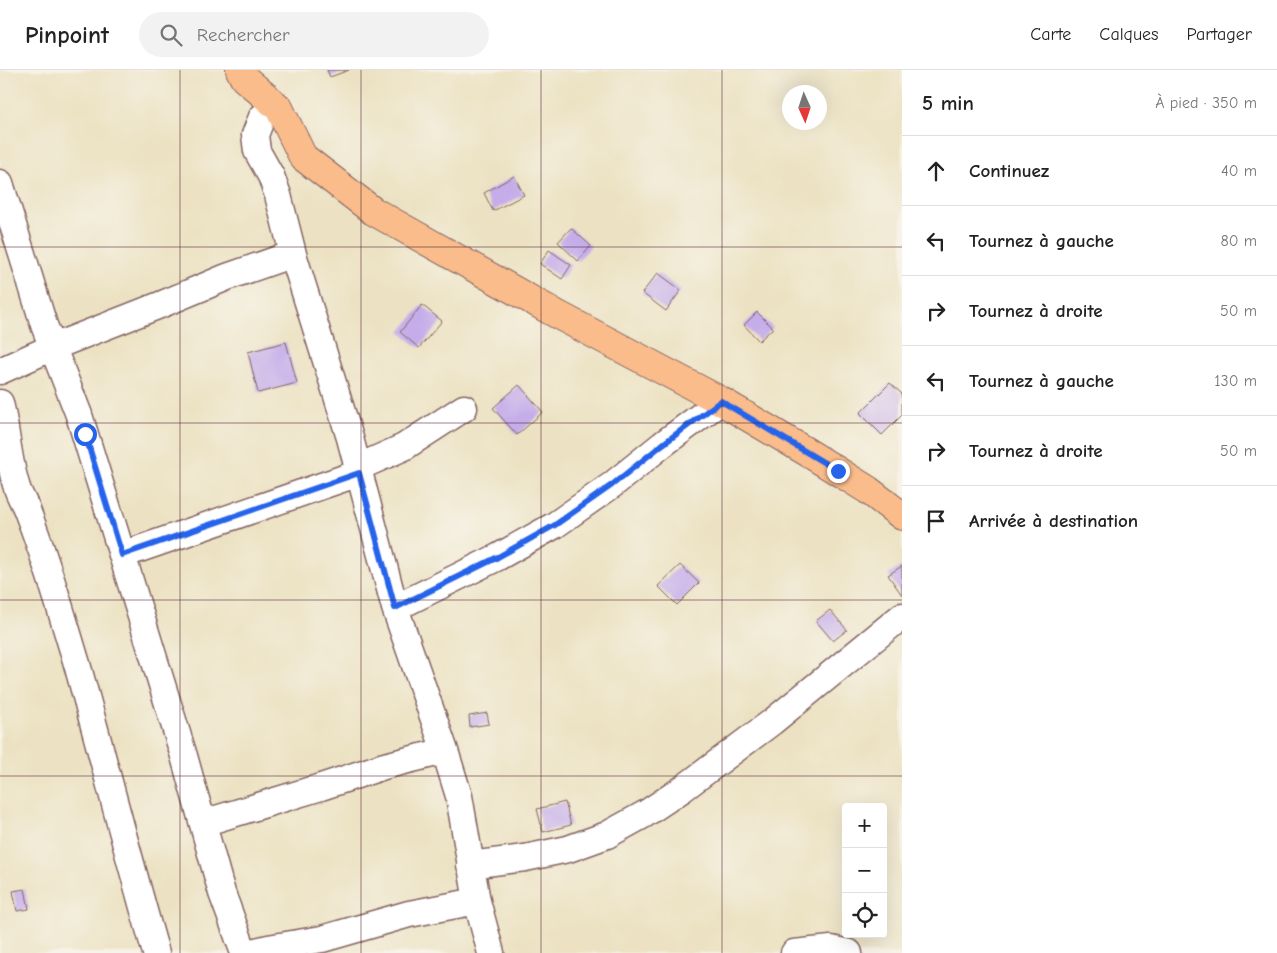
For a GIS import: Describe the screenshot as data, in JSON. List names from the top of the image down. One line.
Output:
{"north":"bottom","page":{"header":"Pinpoint","search":"Rechercher","nav":["Carte","Calques","Partager"],"heading":["5 min","À pied · 350 m"],"list":[["Continuez","40 m"],["Tournez à gauche","80 m"],["Tournez à droite","50 m"],["Tournez à gauche","130 m"],["Tournez à droite","50 m"],"Arrivée à destination"],"map_buttons":["+","−"]}}
